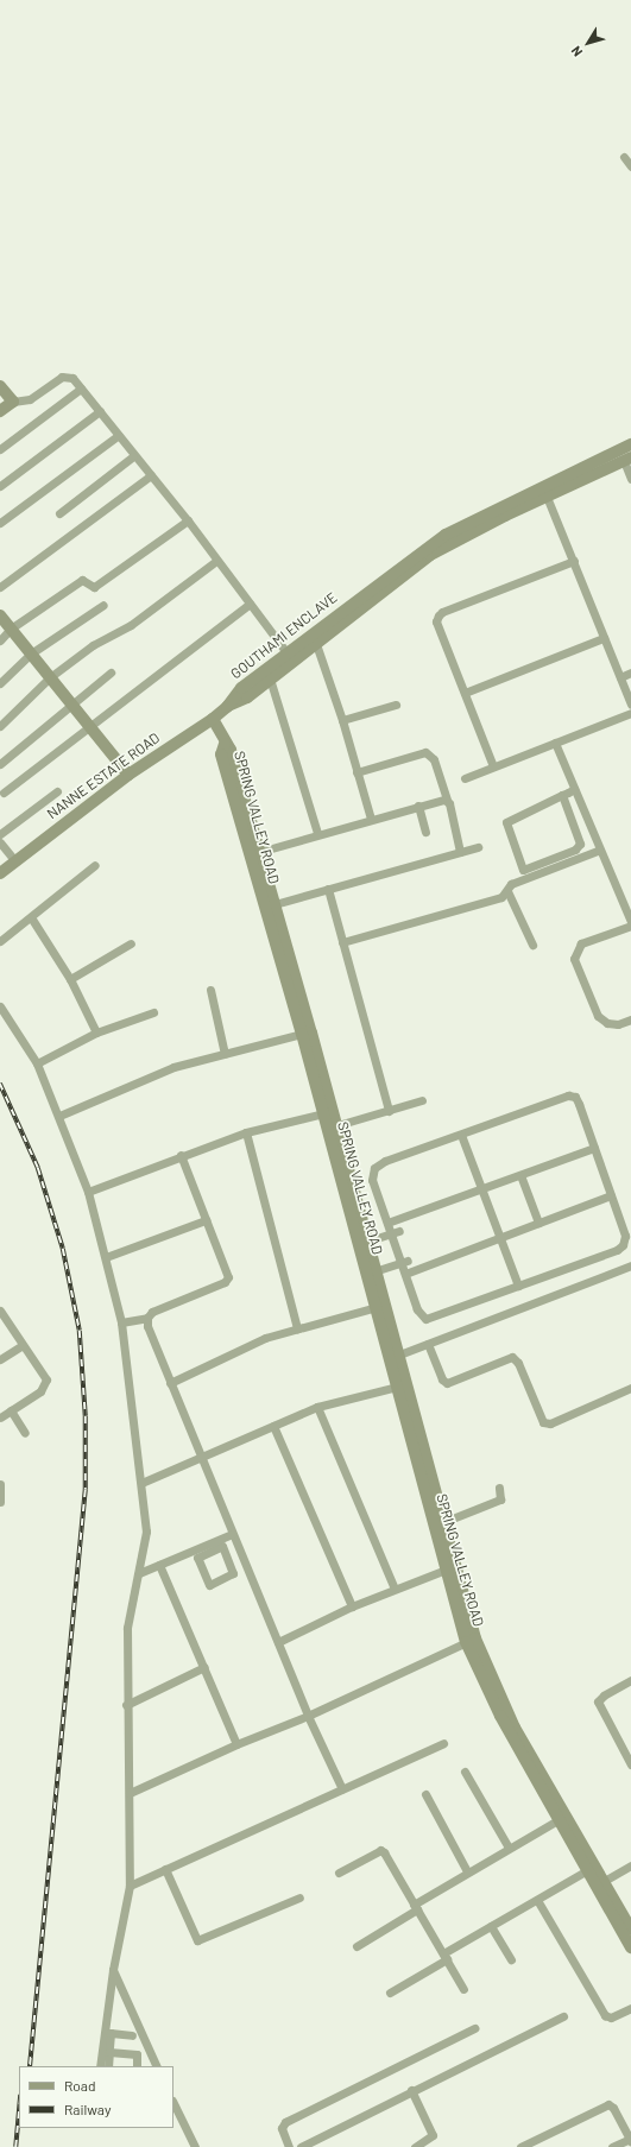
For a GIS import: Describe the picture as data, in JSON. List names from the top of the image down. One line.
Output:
{"streets":{"street":["GOUTHAMI ENCLAVE","NANNE ESTATE ROAD","SPRING VALLEY ROAD"]},"crossings":[["GOUTHAMI ENCLAVE","NANNE ESTATE ROAD"]],"legend":["Road","Railway"],"north":"bottom left"}
